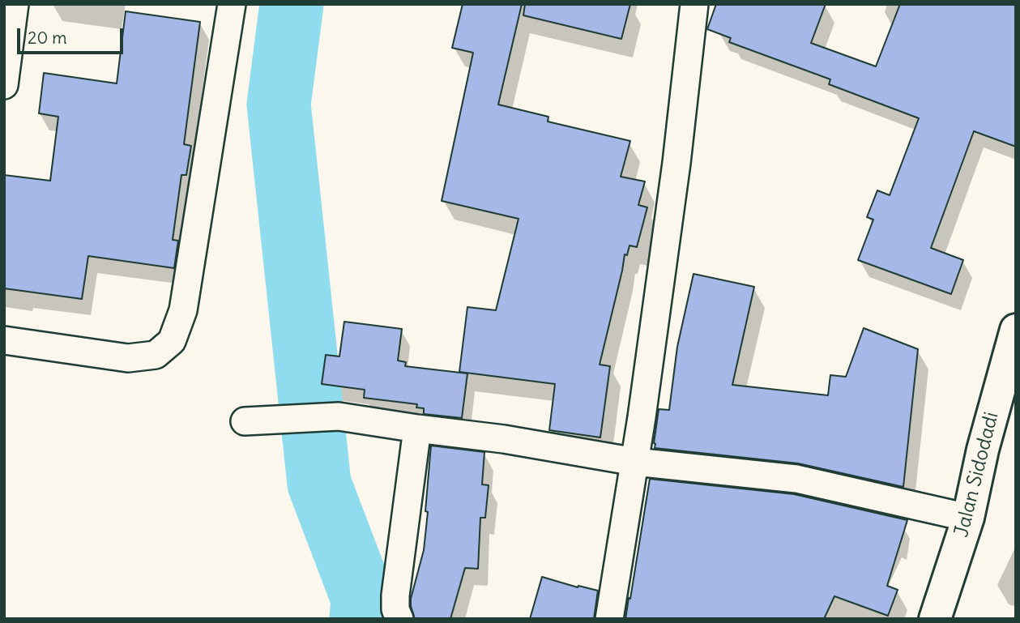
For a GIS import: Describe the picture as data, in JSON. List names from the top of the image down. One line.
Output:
{"streets":{"street":["Jalan Sidodadi"]},"scale_bar":"20 m"}
